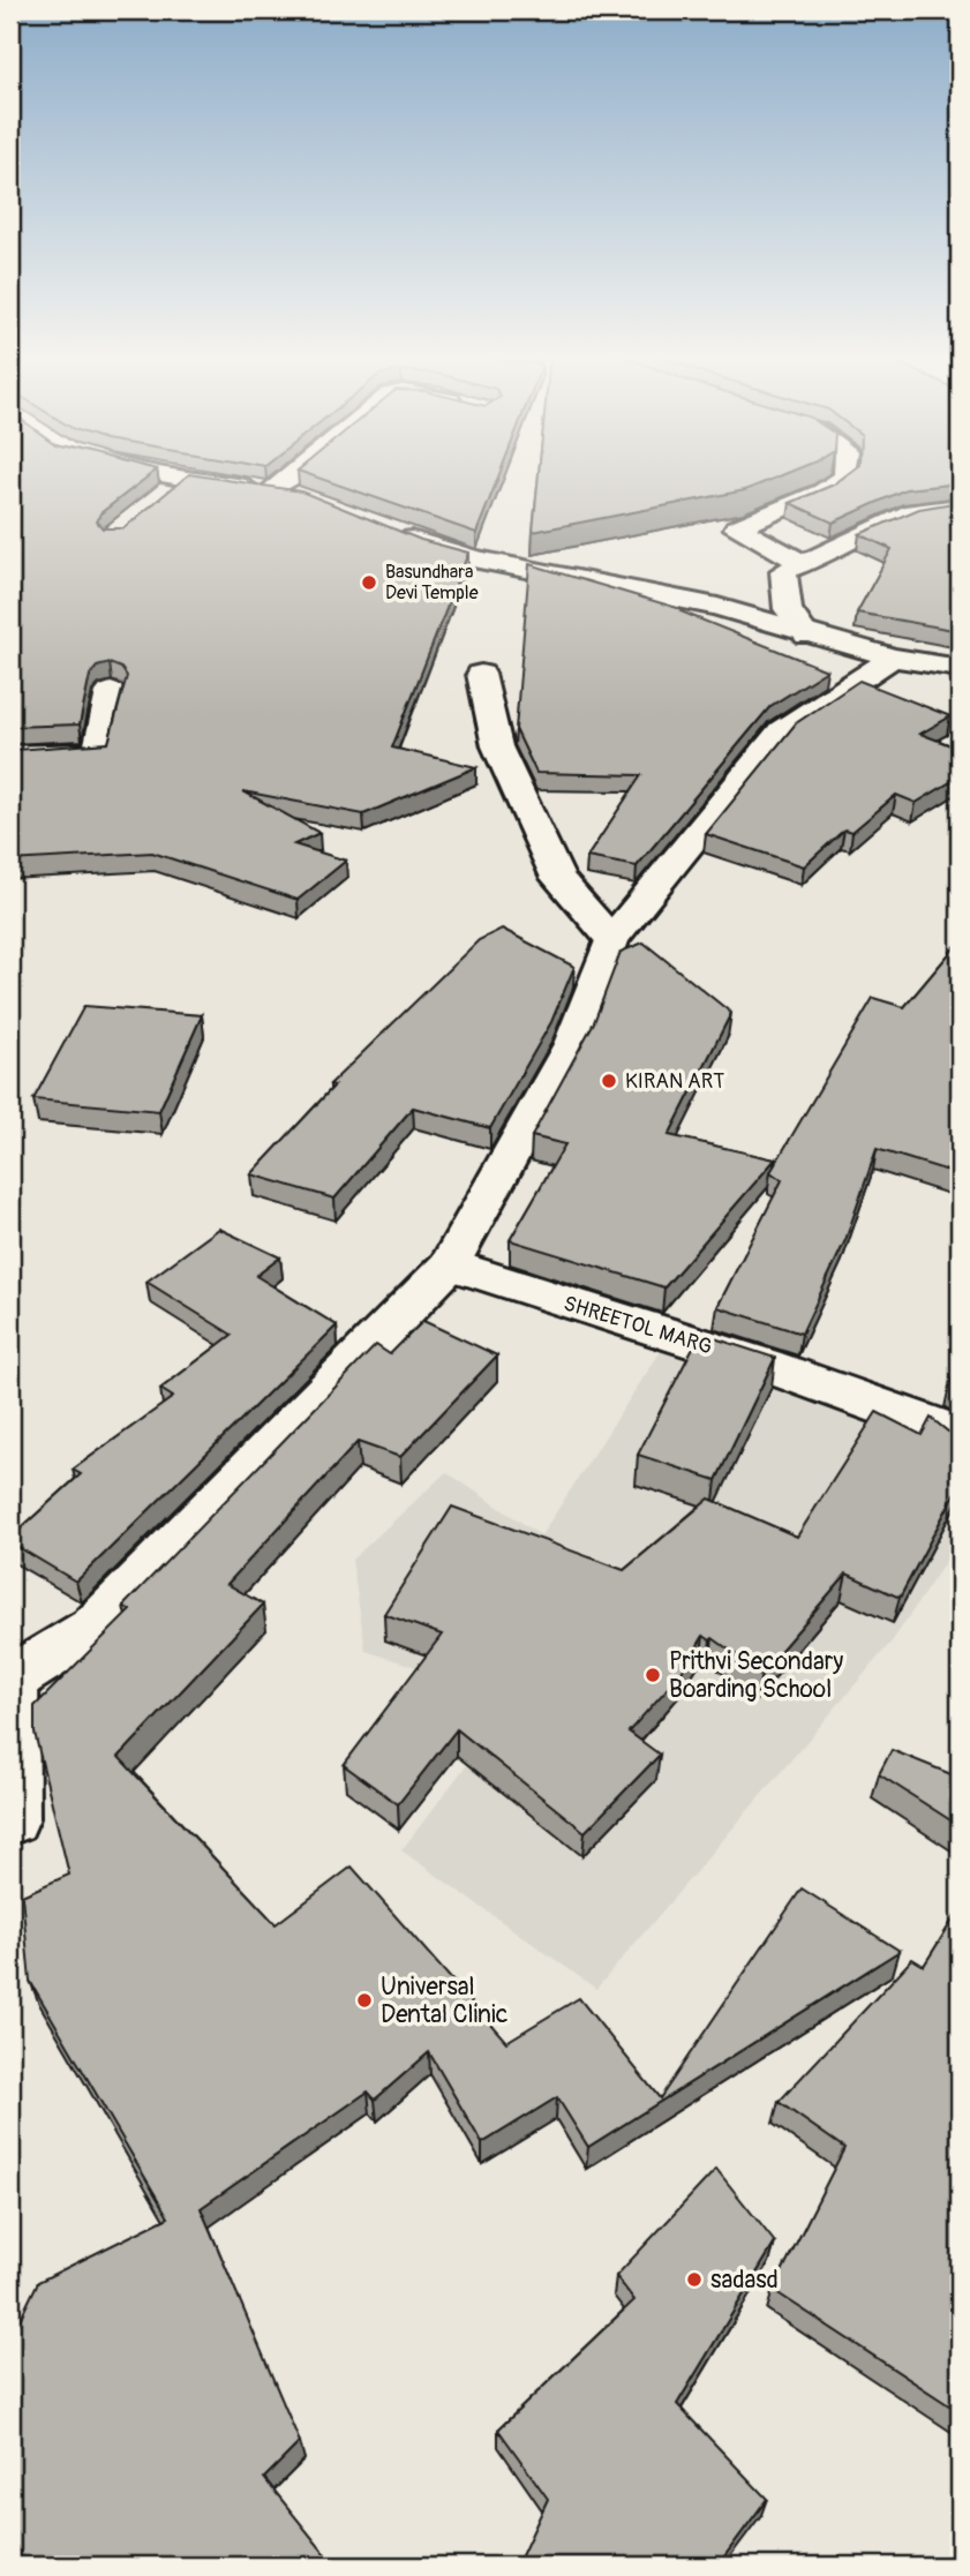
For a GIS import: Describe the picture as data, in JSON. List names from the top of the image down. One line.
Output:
{"streets":{"street":["SHREETOL MARG"]},"places":["Basundhara Devi Temple","KIRAN ART","Prithvi Secondary Boarding School","Universal Dental Clinic","sadasd"]}
